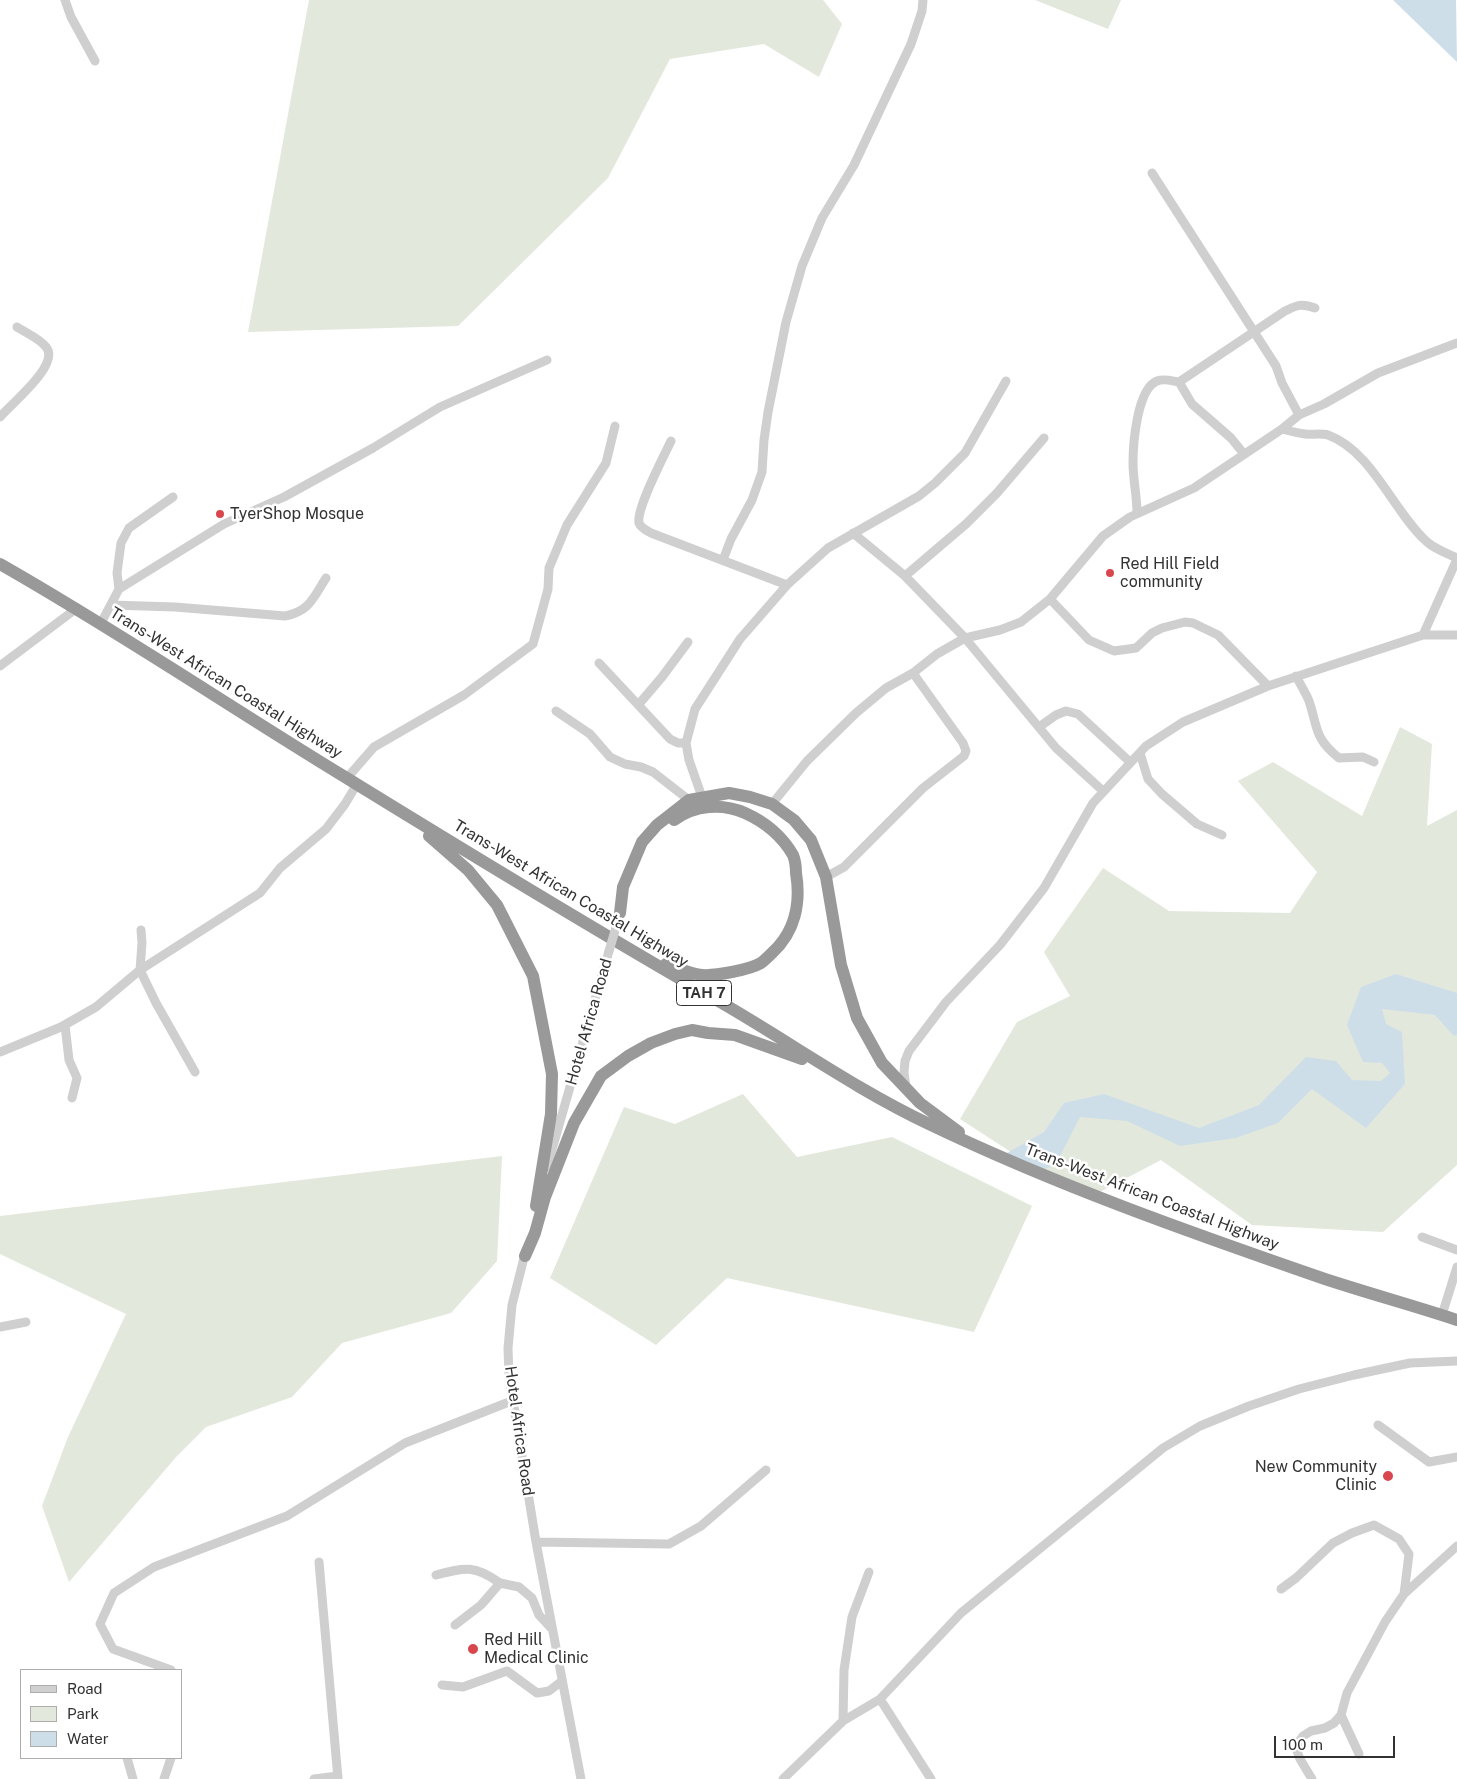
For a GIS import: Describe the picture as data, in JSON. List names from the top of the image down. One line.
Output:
{"streets":{"highway":["Trans-West African Coastal Highway","TAH 7"],"street":["Hotel Africa Road"]},"places":["TyerShop Mosque","Red Hill Field community","New Community Clinic","Red Hill Medical Clinic"],"legend":["Road","Park","Water"],"scale_bar":"100 m"}
